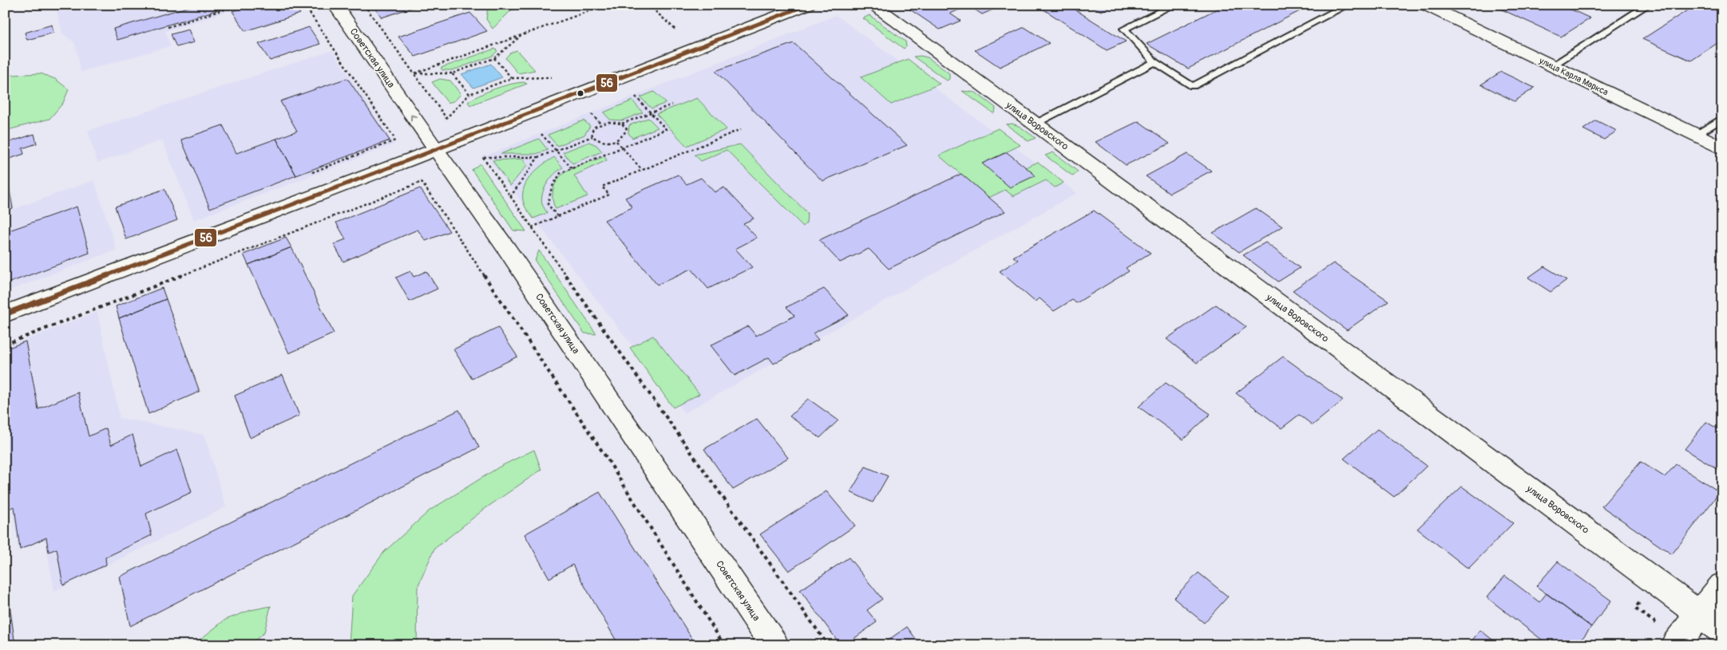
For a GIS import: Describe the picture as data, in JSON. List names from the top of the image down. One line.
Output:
{"streets":{"street":["Советская улица","улица Карла Маркса","улица Воровского"]},"lines":["transit line 56"]}
